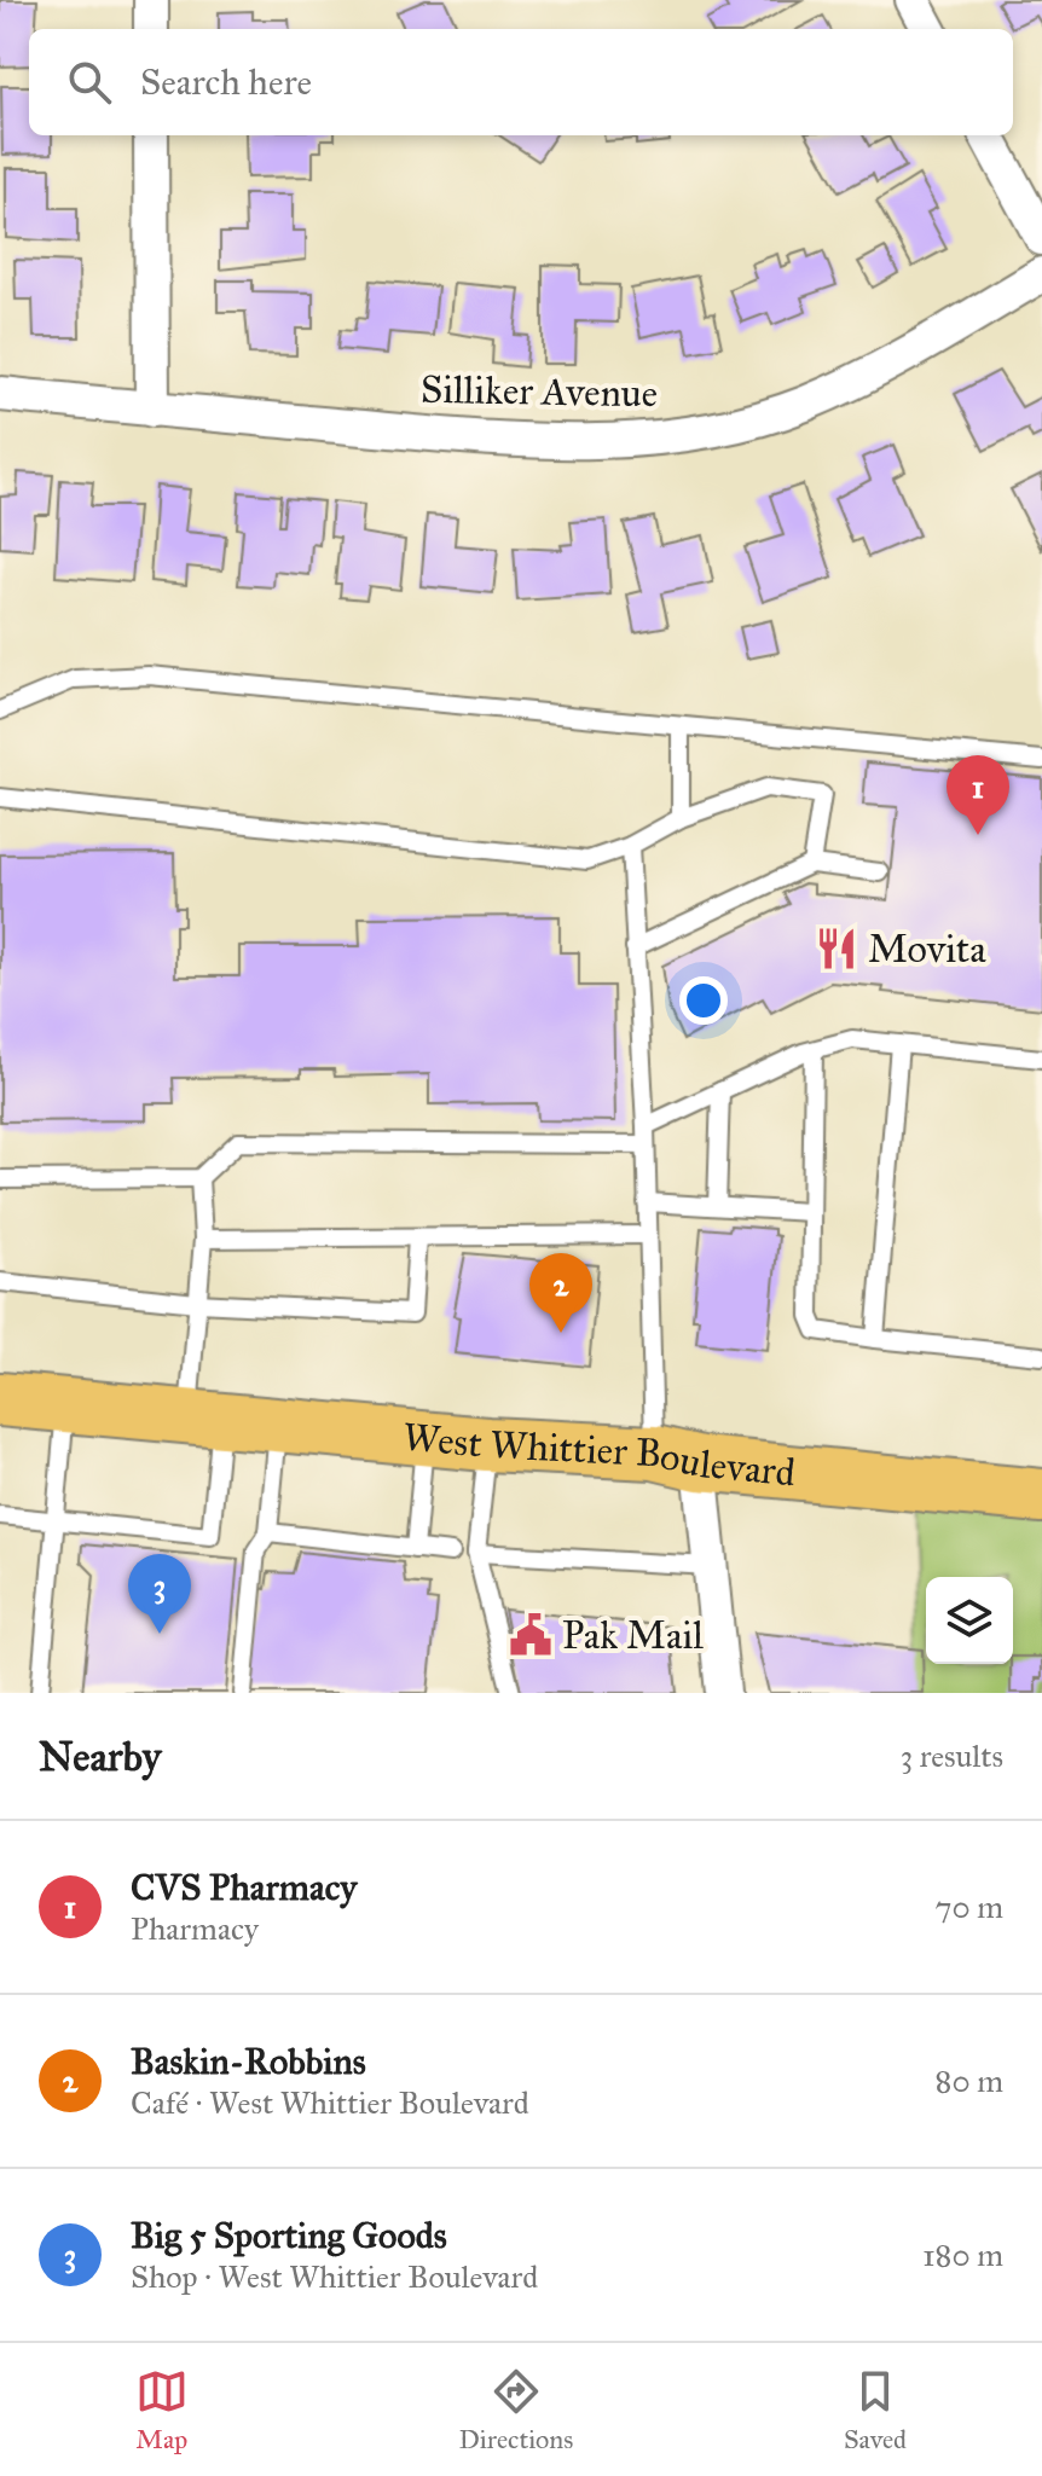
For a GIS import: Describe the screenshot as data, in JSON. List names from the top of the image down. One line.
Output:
{"streets":{"main road":["West Whittier Boulevard"],"street":["Silliker Avenue"]},"places":{"restaurant":["Movita"],"public building":["Pak Mail"]},"page":{"search":"Search here","pins":["1","2","3"],"heading":["Nearby","3 results"],"list":[{"mark":"1","name":"CVS Pharmacy","note":"Pharmacy","value":"70 m"},{"mark":"2","name":"Baskin-Robbins","note":"Café · West Whittier Boulevard","value":"80 m"},{"mark":"3","name":"Big 5 Sporting Goods","note":"Shop · West Whittier Boulevard","value":"180 m"}],"nav":["Map","Directions","Saved"]}}
